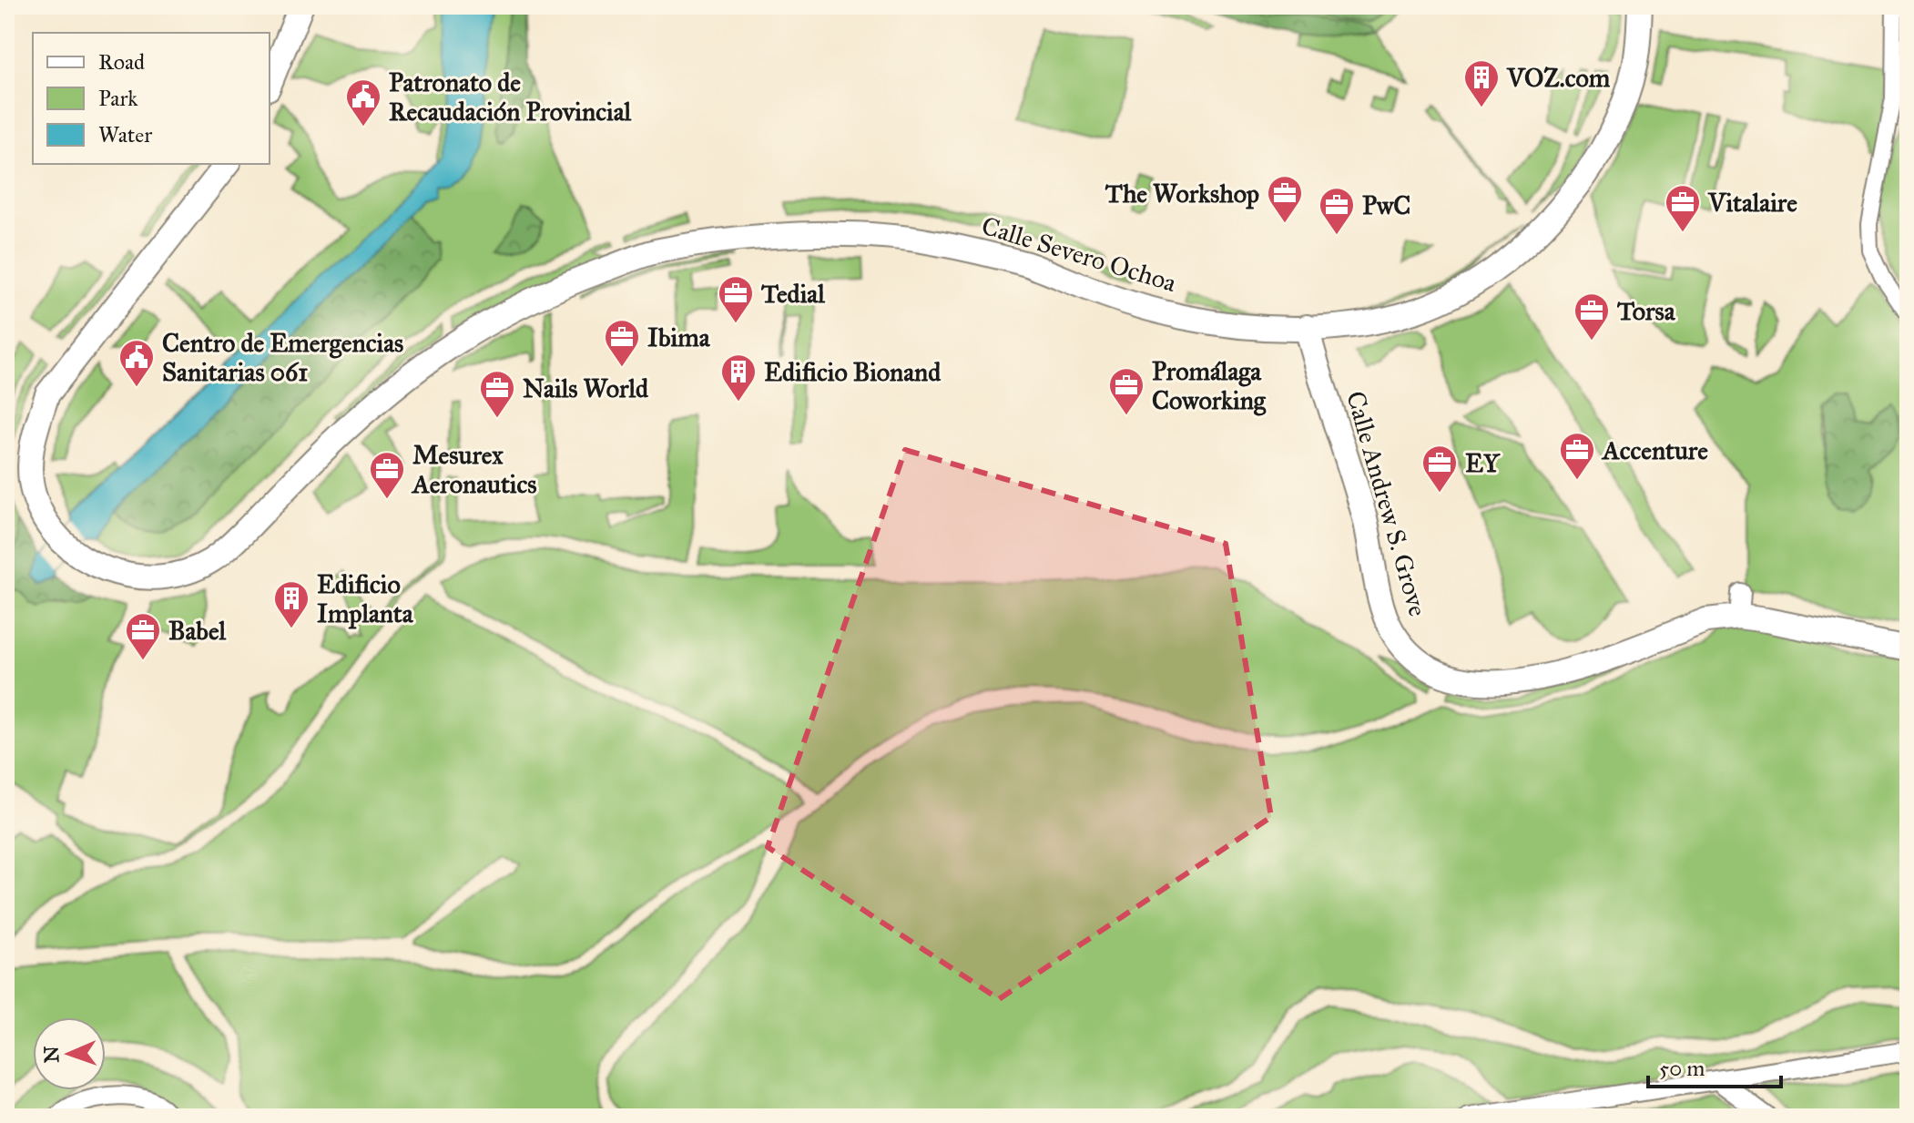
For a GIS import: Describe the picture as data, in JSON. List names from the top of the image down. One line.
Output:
{"streets":{"street":["Calle Severo Ochoa","Calle Andrew S. Grove"]},"crossings":[["Calle Severo Ochoa","Calle Andrew S. Grove"]],"places":{"building":["VOZ.com","Edificio Bionand","Edificio Implanta"],"public building":["Patronato de Recaudación Provincial","Centro de Emergencias Sanitarias 061"],"office":["The Workshop","Vitalaire","PwC","Tedial","Torsa","Ibima","Promálaga Coworking","Nails World","Accenture","EY","Mesurex Aeronautics","Babel"]},"legend":["Road","Park","Water"],"scale_bar":"50 m","north":"left"}
